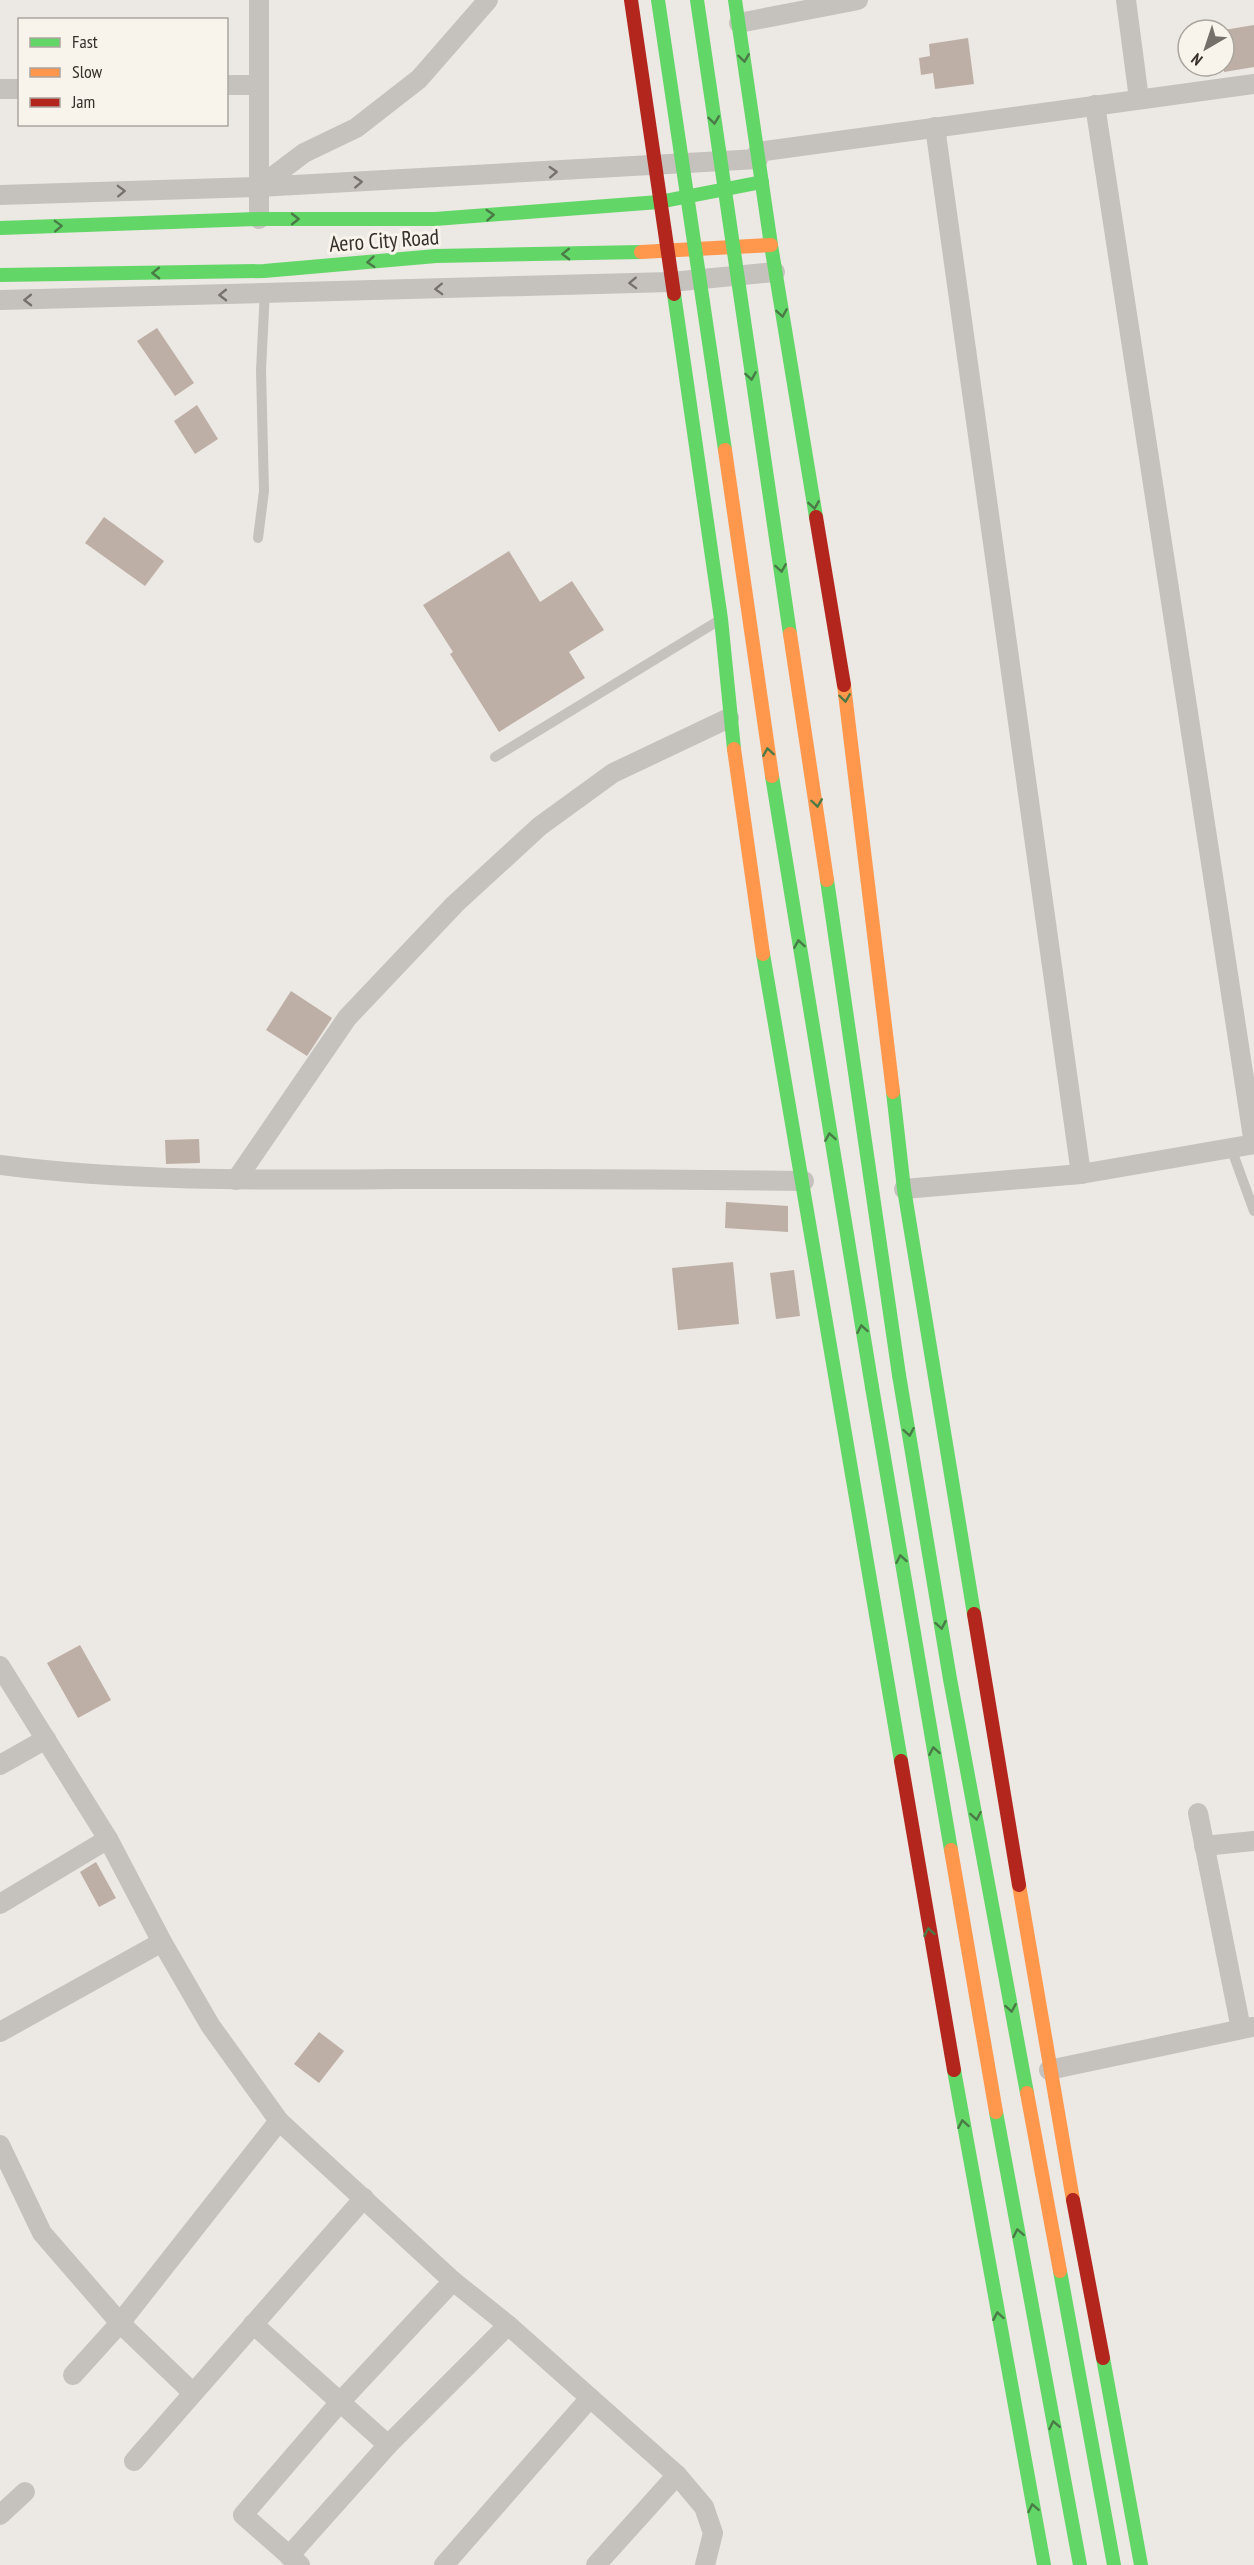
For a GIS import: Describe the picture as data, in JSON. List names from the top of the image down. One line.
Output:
{"streets":{"main road":["Aero City Road"]},"legend":["Fast","Slow","Jam"],"north":"bottom left"}
